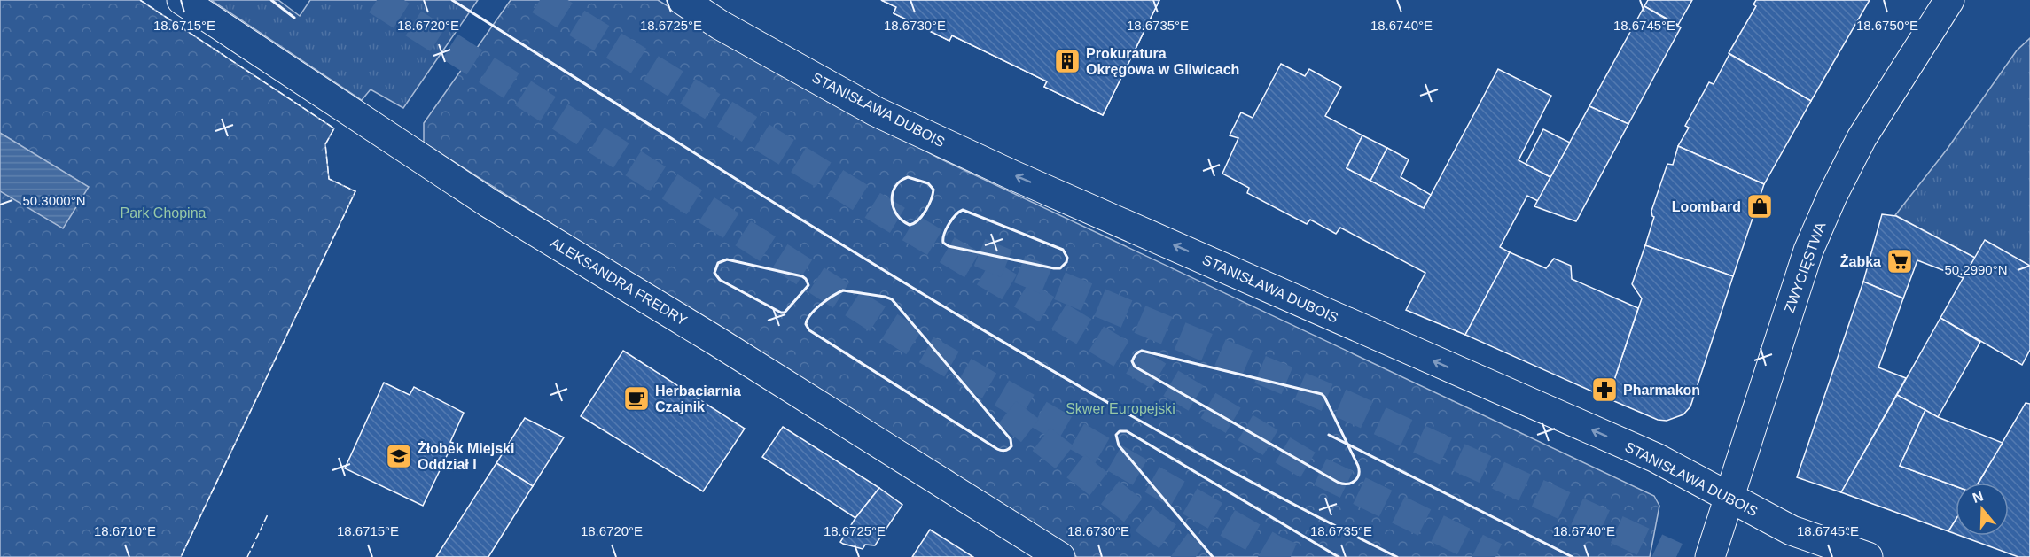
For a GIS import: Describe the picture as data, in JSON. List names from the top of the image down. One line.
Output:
{"streets":{"street":["STANISŁAWA DUBOIS","ZWYCIĘSTWA","ALEKSANDRA FREDRY"]},"crossings":[["STANISŁAWA DUBOIS","ZWYCIĘSTWA"]],"one_way":["STANISŁAWA DUBOIS"],"parks":["Park Chopina","Skwer Europejski"],"places":{"building":["Prokuratura Okręgowa w Gliwicach"],"shop":["Loombard"],"supermarket":["Żabka"],"pharmacy":["Pharmakon"],"cafe":["Herbaciarnia Czajnik"],"school or university":["Żłobek Miejski Oddział I"]},"north":"top","coordinates":["18.6715°E","18.6750°E","18.6720°E","18.6725°E","18.6730°E","18.6735°E","18.6740°E","18.6745°E","50.3000°N","50.2990°N","18.6710°E"]}
